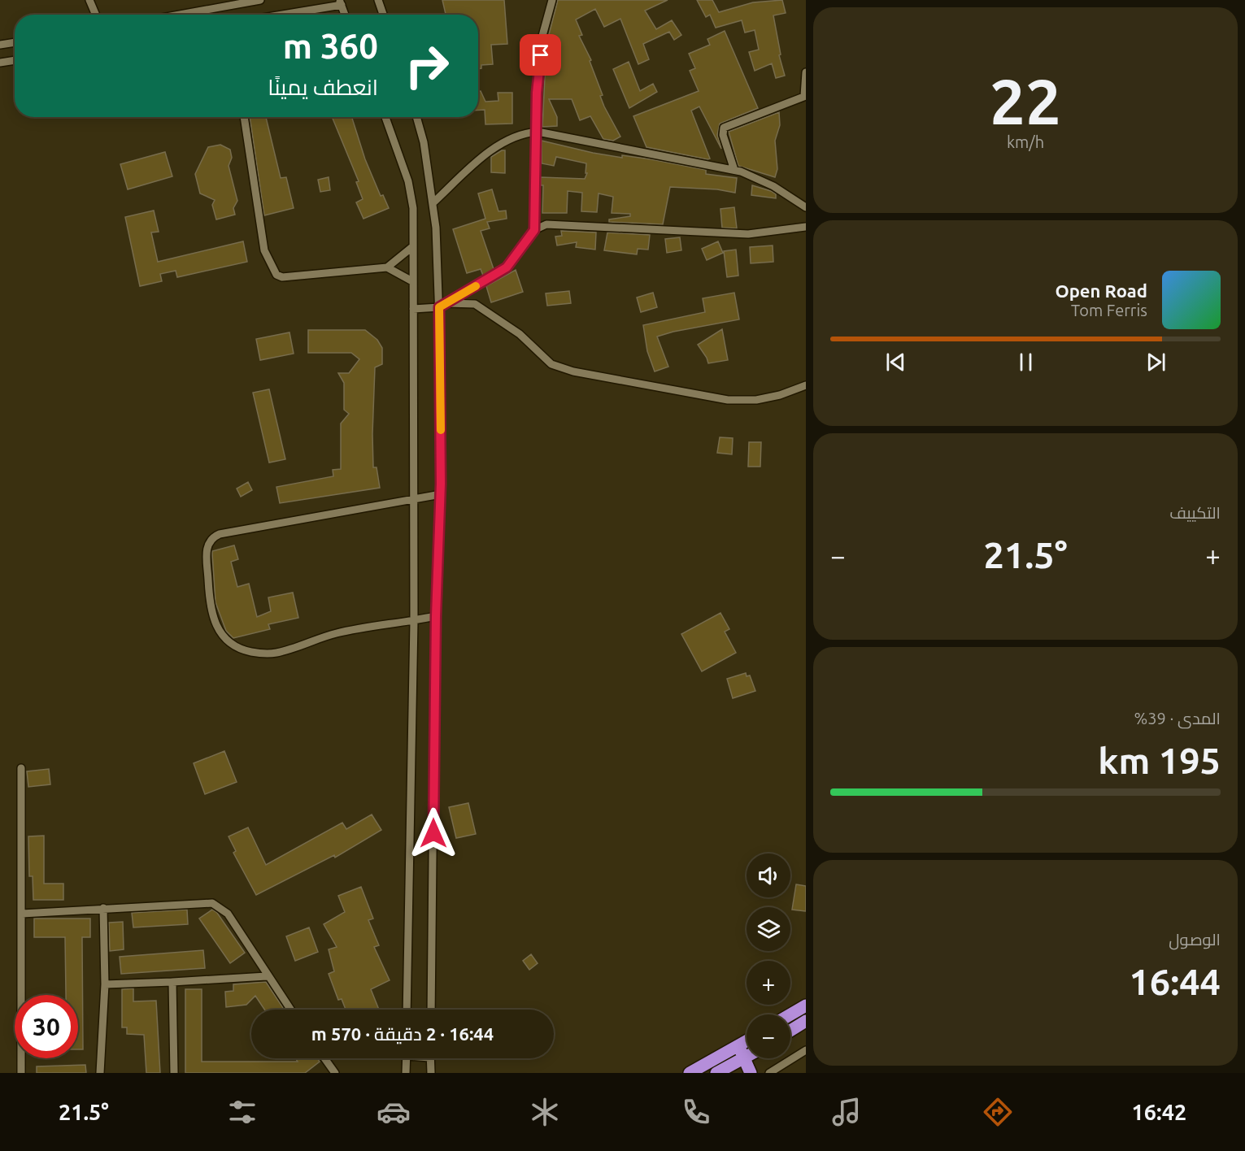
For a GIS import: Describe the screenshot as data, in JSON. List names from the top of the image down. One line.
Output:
{"page":{"tile":[["22","km/h"],"التكييف",["المدى · 39%","195 km"],["الوصول","16:44"]],"turn":["360 m","انعطف يمينًا"],"song":["Open Road","Tom Ferris"],"heat":["−","21.5°","+"],"map_buttons":["+","−"],"limit":"30","trip":"16:44 · 2 دقيقة · 570 m","tabs":["16:42","21.5°"]}}
